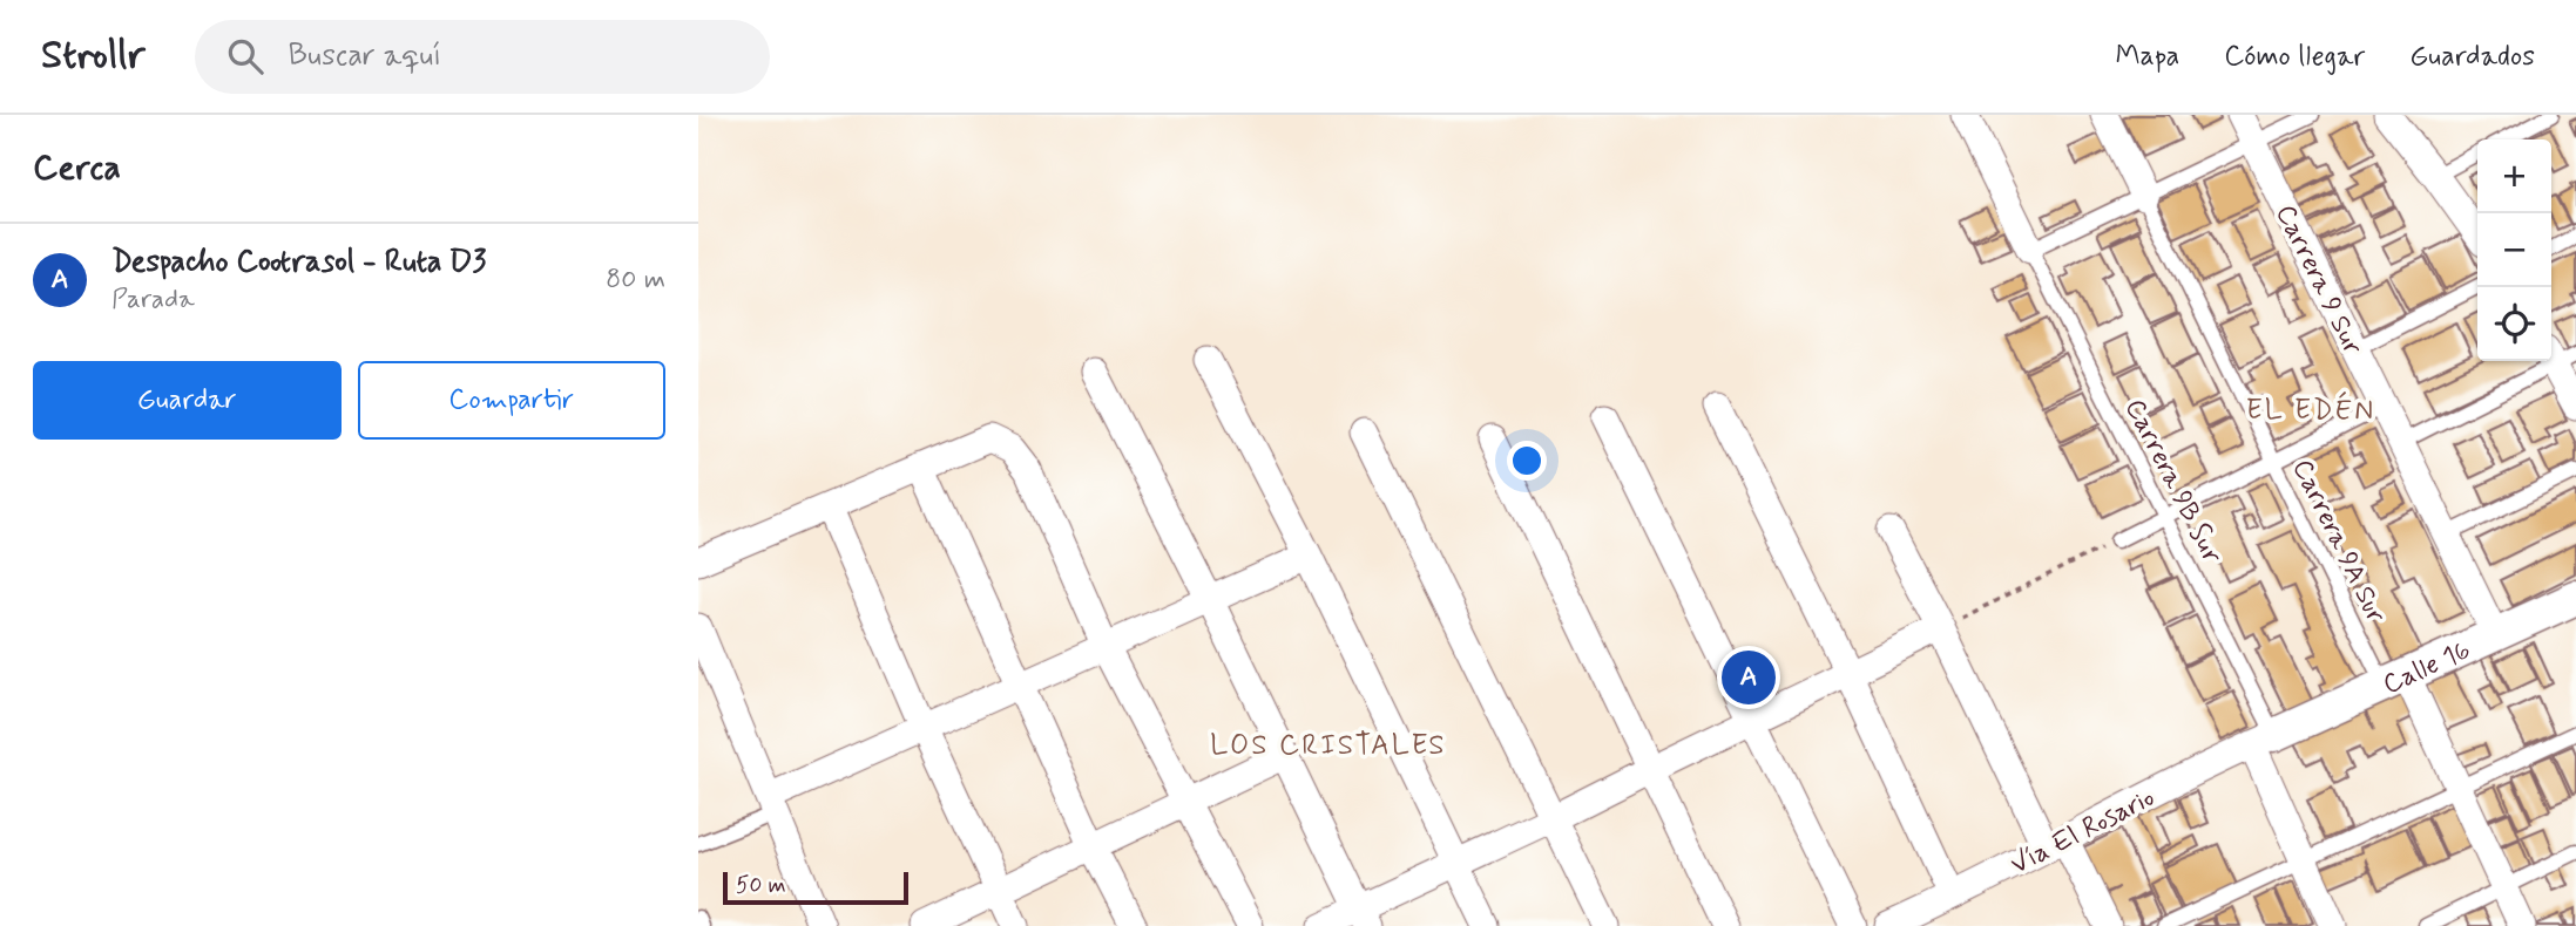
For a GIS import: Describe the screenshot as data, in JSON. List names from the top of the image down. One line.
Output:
{"streets":{"street":["Carrera 9 Sur","Calle 16","Vía El Rosario"],"lane":["Carrera 9B Sur","Carrera 9A Sur"]},"crossings":[["Carrera 9 Sur","Calle 16"],["Carrera 9B Sur","Calle 16"],["Carrera 9B Sur","Vía El Rosario"],["Carrera 9A Sur","Calle 16"],["Calle 16","Vía El Rosario"]],"districts":["EL EDÉN","LOS CRISTALES"],"scale_bar":"50 m","page":{"header":"Strollr","search":"Buscar aquí","nav":["Mapa","Cómo llegar","Guardados"],"heading":"Cerca","map_buttons":["+","−"],"list":[{"mark":"A","name":"Despacho Cootrasol - Ruta D3","note":"Parada","value":"80 m"}],"buttons":["Guardar","Compartir"],"pins":"A","scale":"50 m"}}
